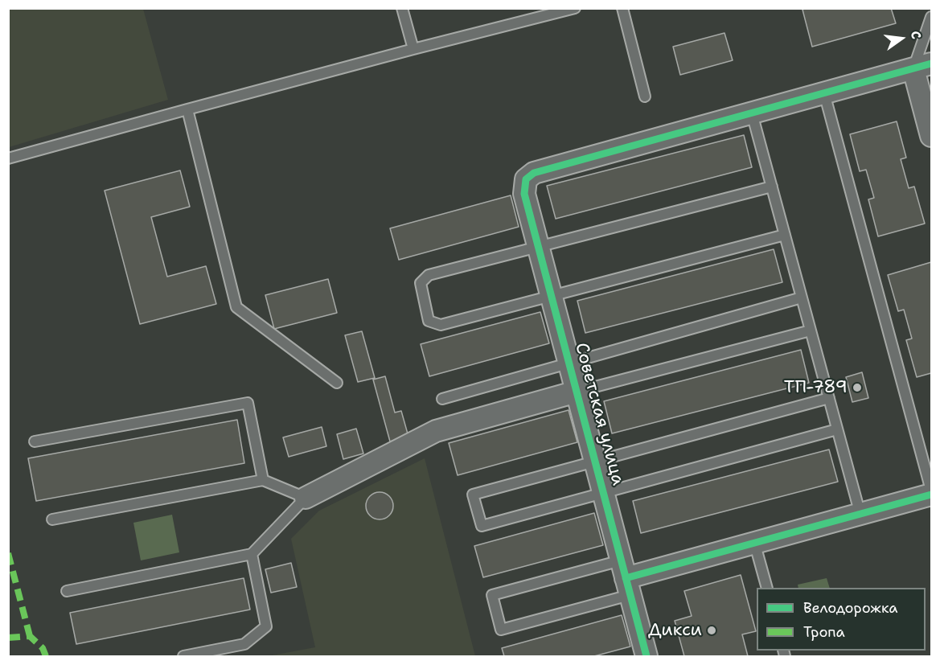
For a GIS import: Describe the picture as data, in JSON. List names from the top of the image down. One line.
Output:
{"streets":{"street":["Советская улица"]},"places":["ТП-789","Дикси"],"legend":["Велодорожка","Тропа"],"north":"right"}
